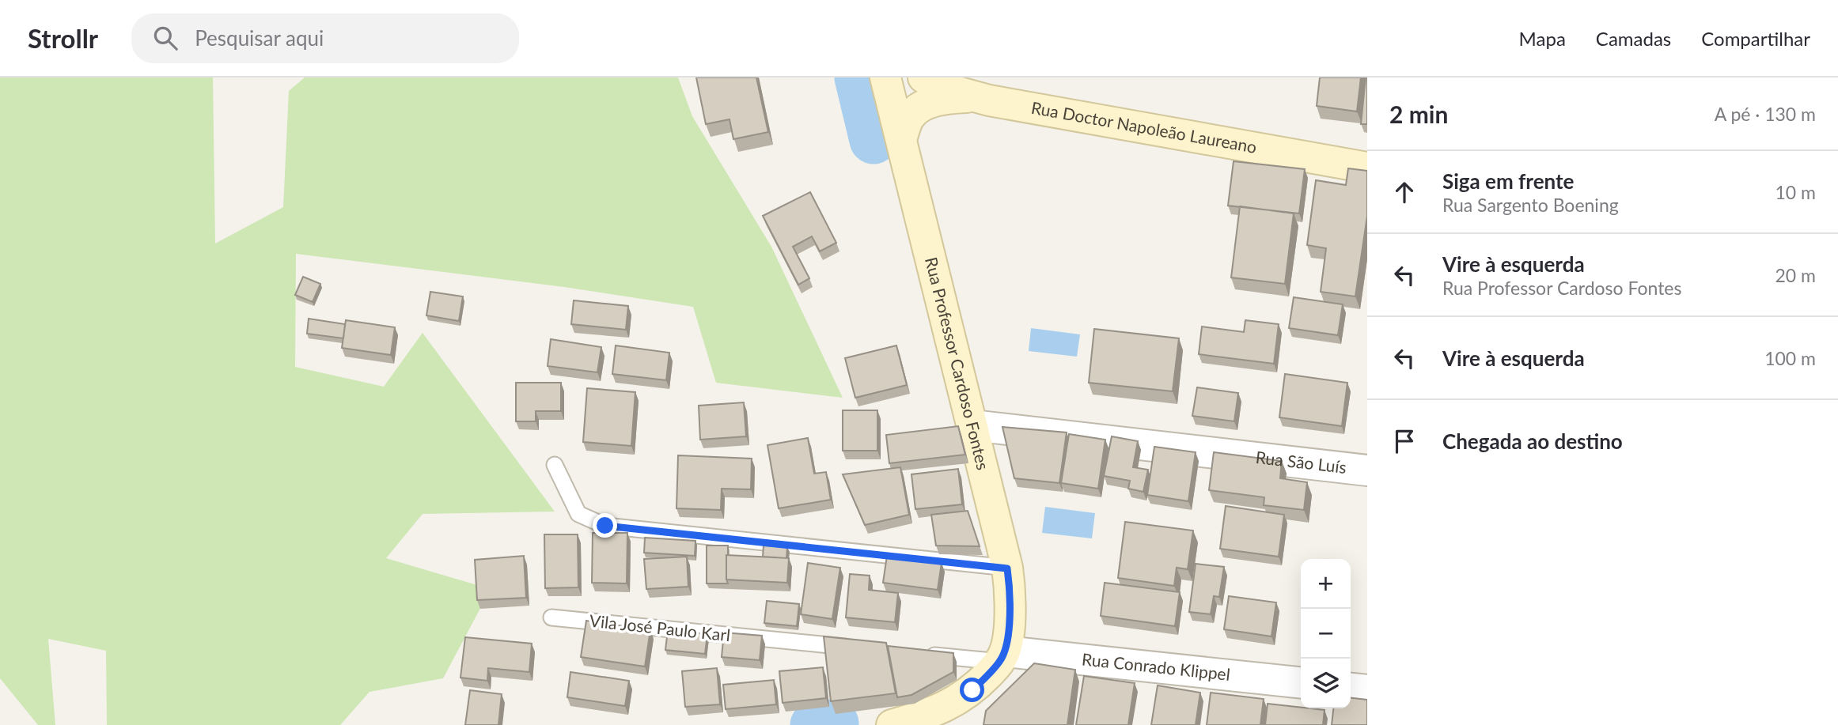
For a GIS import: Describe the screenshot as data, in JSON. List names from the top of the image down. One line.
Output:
{"streets":{"street":["Rua Doctor Napoleão Laureano","Rua Professor Cardoso Fontes","Rua São Luís","Rua Conrado Klippel"],"lane":["Vila José Paulo Karl"]},"crossings":[["Rua Professor Cardoso Fontes","Rua São Luís"],["Rua Professor Cardoso Fontes","Rua Conrado Klippel"]],"page":{"header":"Strollr","search":"Pesquisar aqui","nav":["Mapa","Camadas","Compartilhar"],"heading":["2 min","A pé · 130 m"],"list":[["Siga em frente","Rua Sargento Boening","10 m"],["Vire à esquerda","Rua Professor Cardoso Fontes","20 m"],["Vire à esquerda","100 m"],"Chegada ao destino"],"map_buttons":["+","−"]}}
